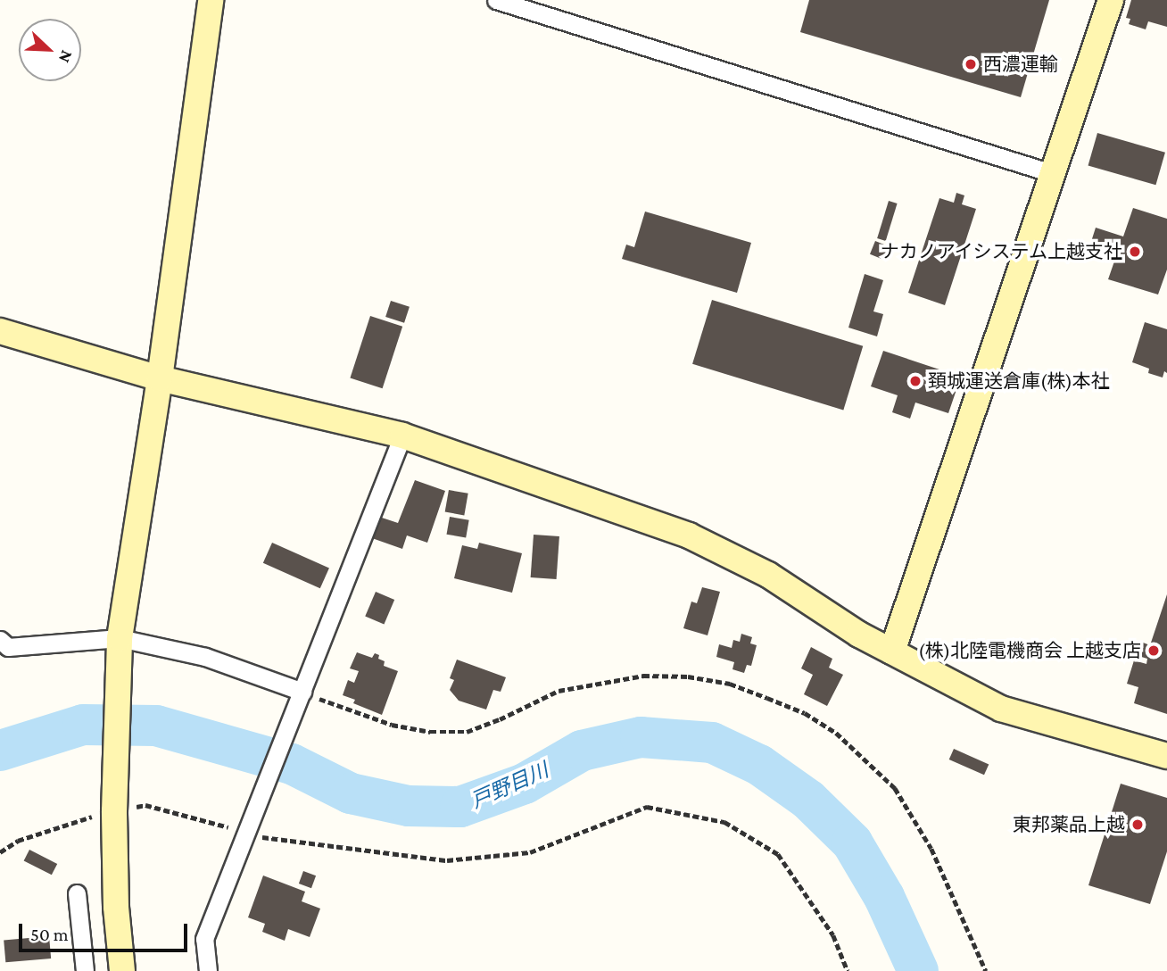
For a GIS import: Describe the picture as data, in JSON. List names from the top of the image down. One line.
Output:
{"water":["戸野目川"],"places":["西濃運輸","ナカノアイシステム上越支社","頚城運送倉庫(株)本社","(株)北陸電機商会 上越支店","東邦薬品上越"],"scale_bar":"50 m","north":"bottom right"}
